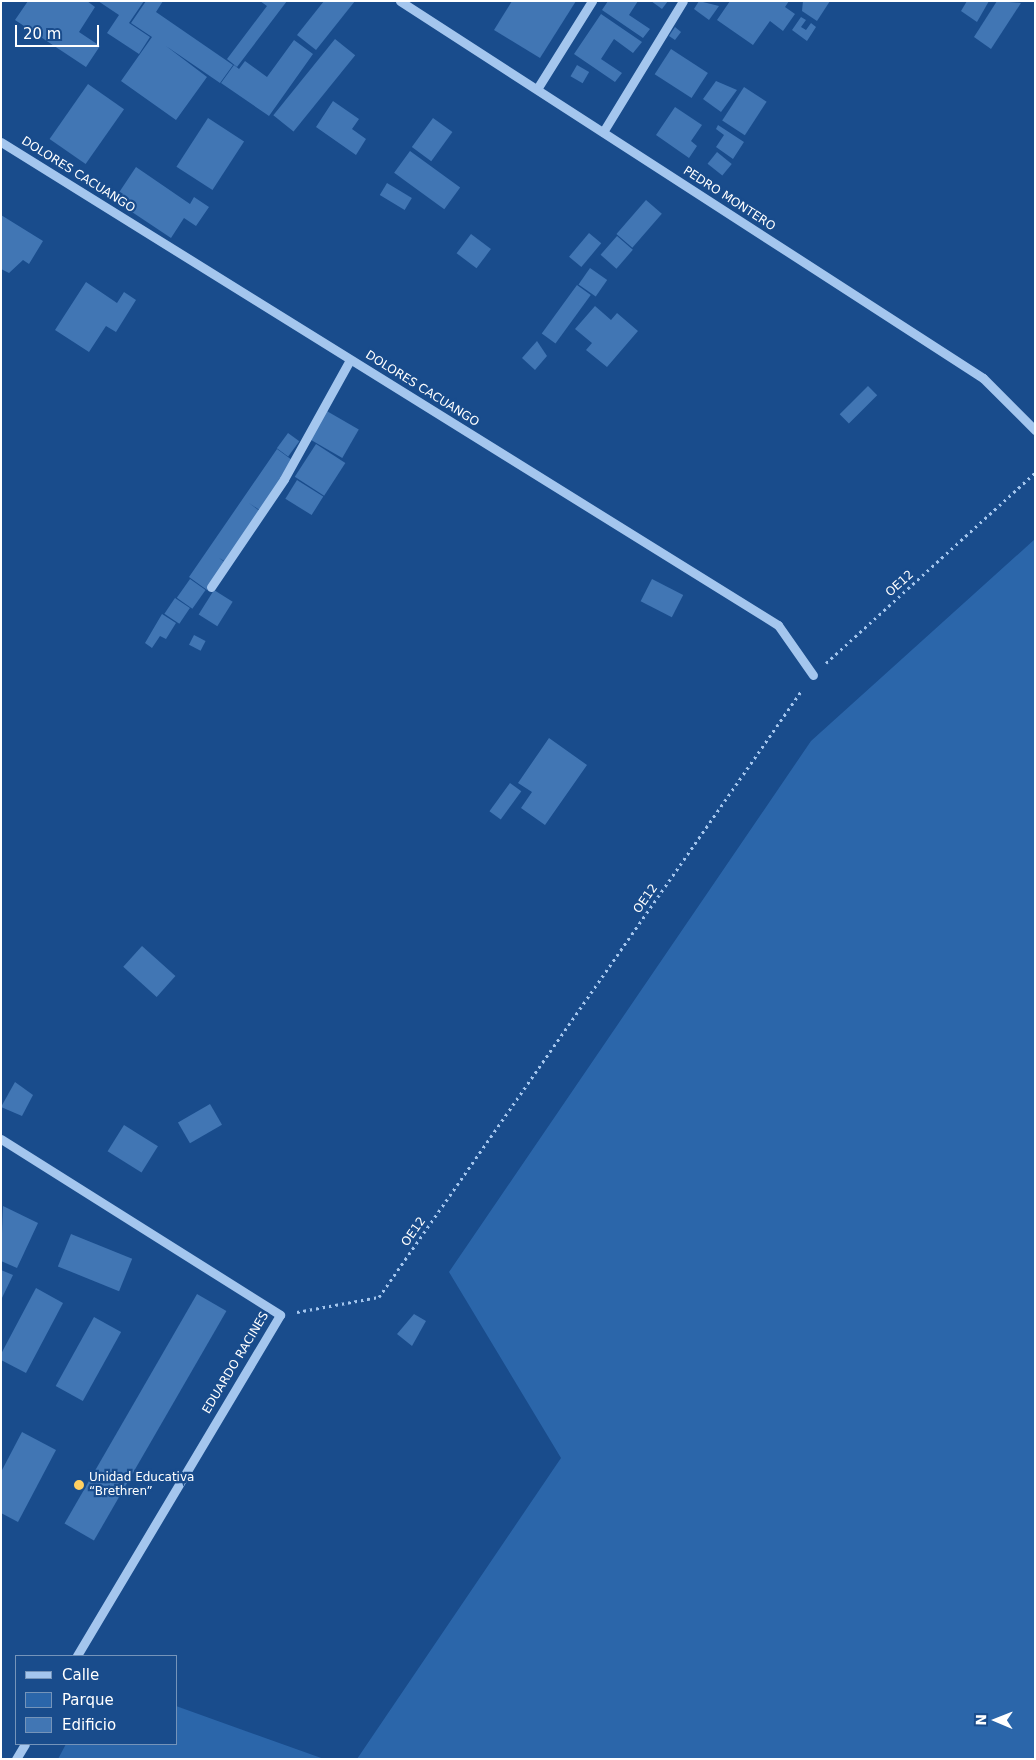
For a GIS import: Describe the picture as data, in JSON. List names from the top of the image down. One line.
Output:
{"streets":{"street":["DOLORES CACUANGO","PEDRO MONTERO","EDUARDO RACINES"],"path":["OE12"]},"crossings":[["DOLORES CACUANGO","OE12"],["OE12","EDUARDO RACINES"]],"places":["Unidad Educativa “Brethren”"],"legend":["Calle","Parque","Edificio"],"scale_bar":"20 m","north":"left"}
